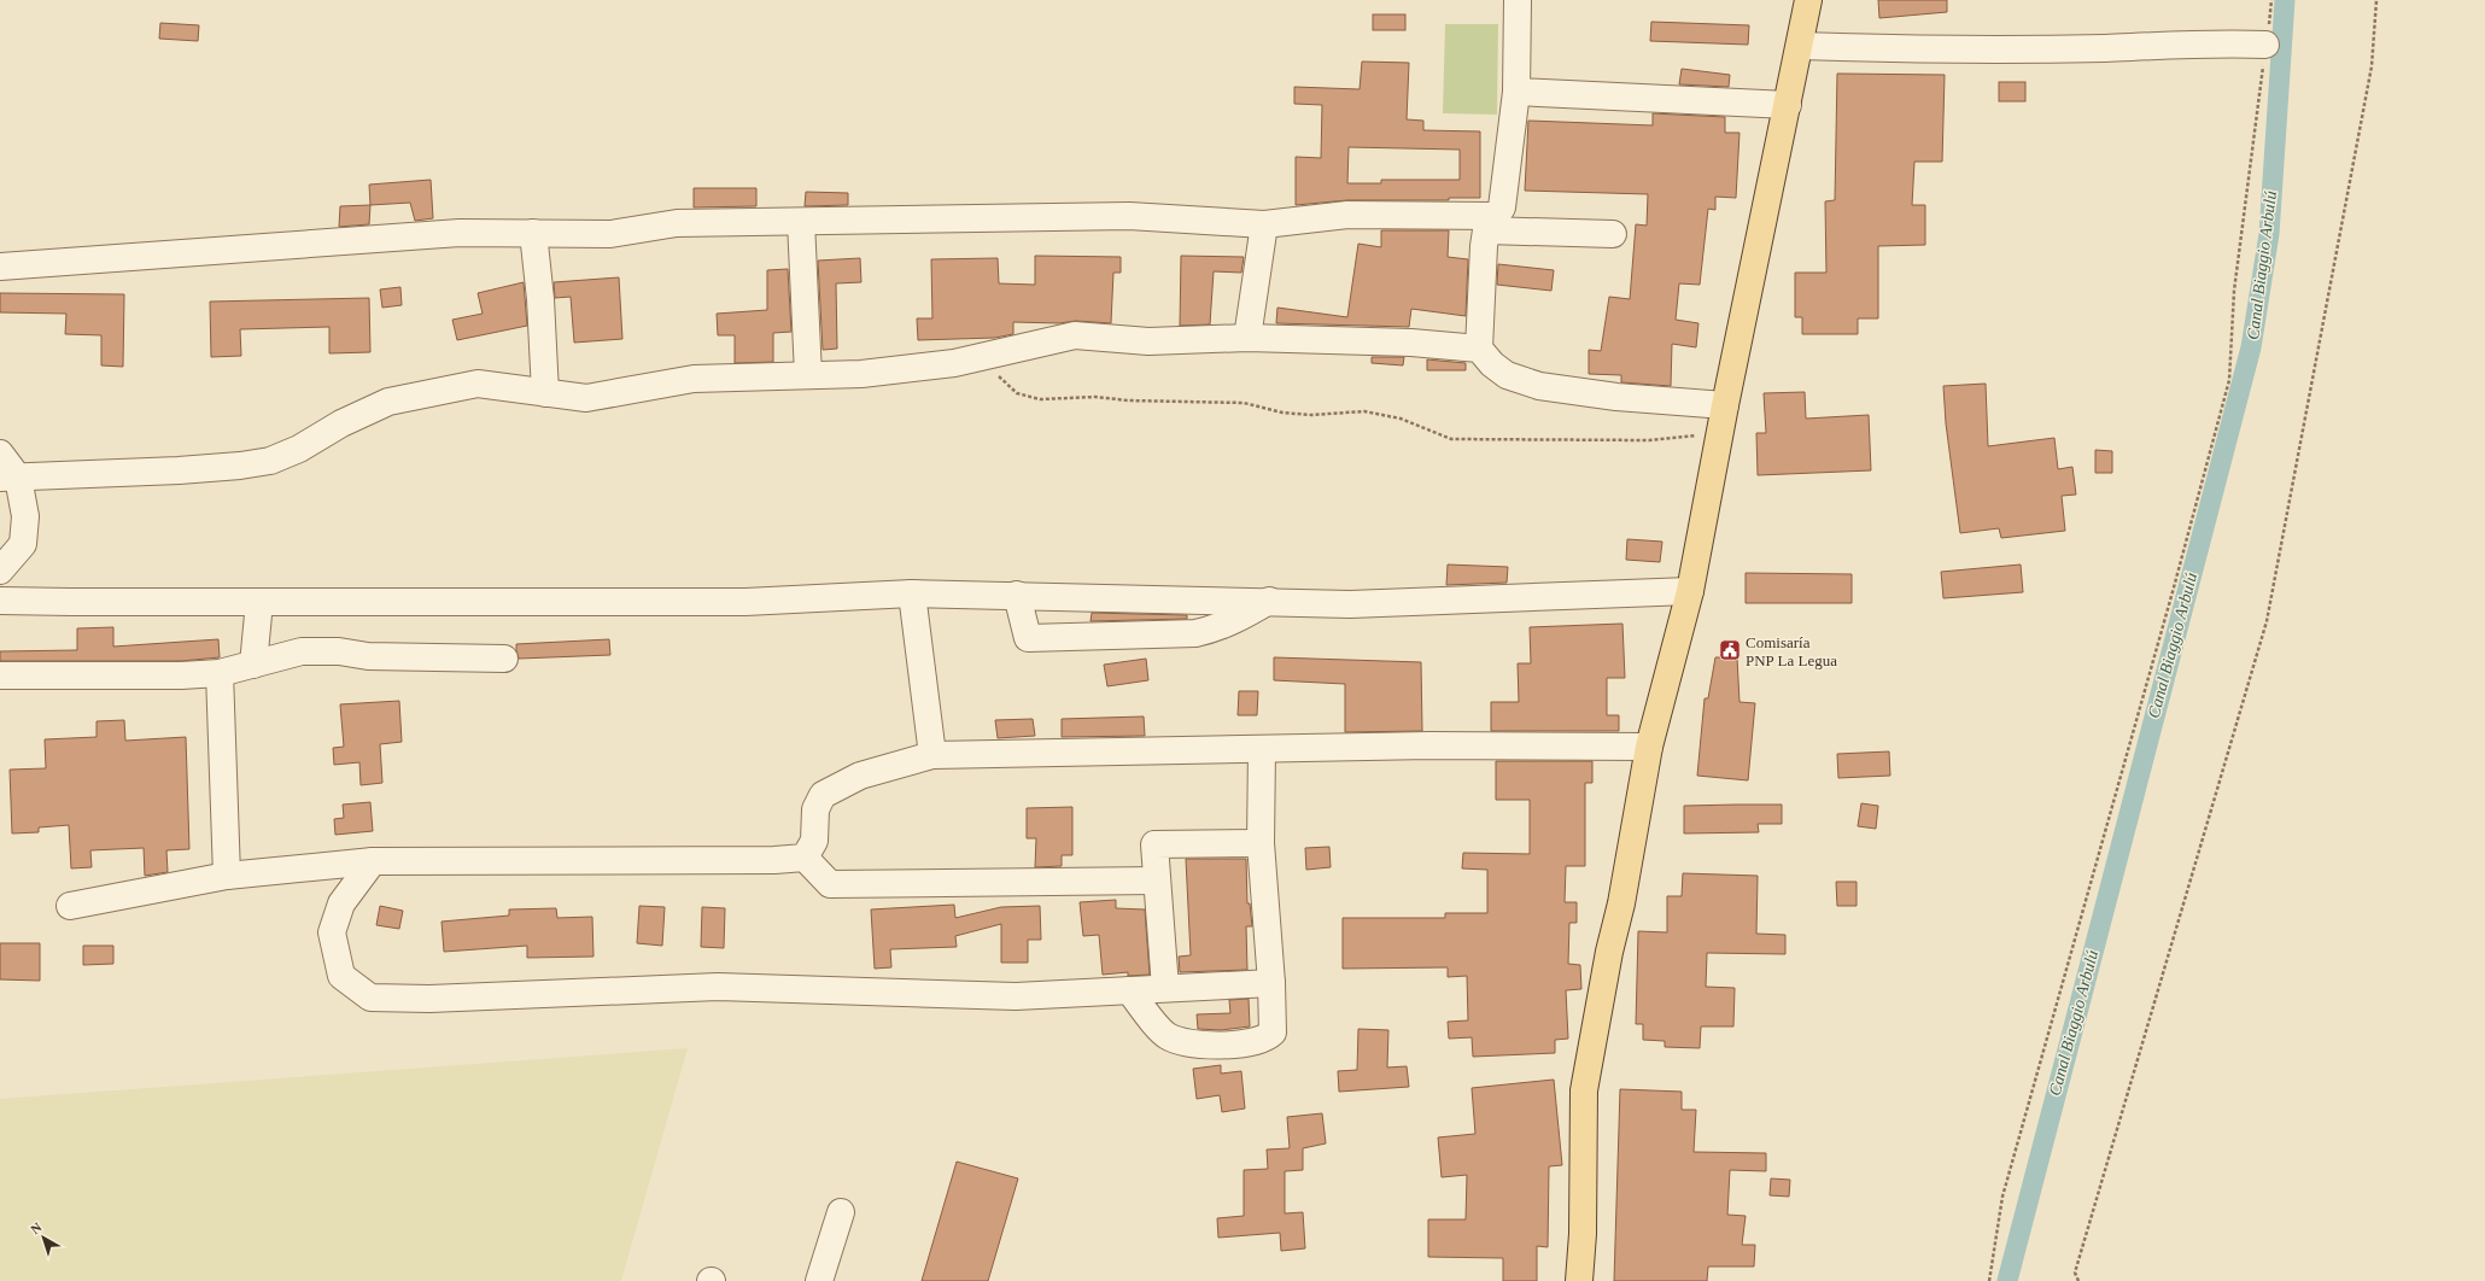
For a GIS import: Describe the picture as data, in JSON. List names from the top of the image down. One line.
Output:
{"water":["Canal Biaggio Arbulú"],"places":{"public building":["Comisaría PNP La Legua"]},"north":"top left"}
